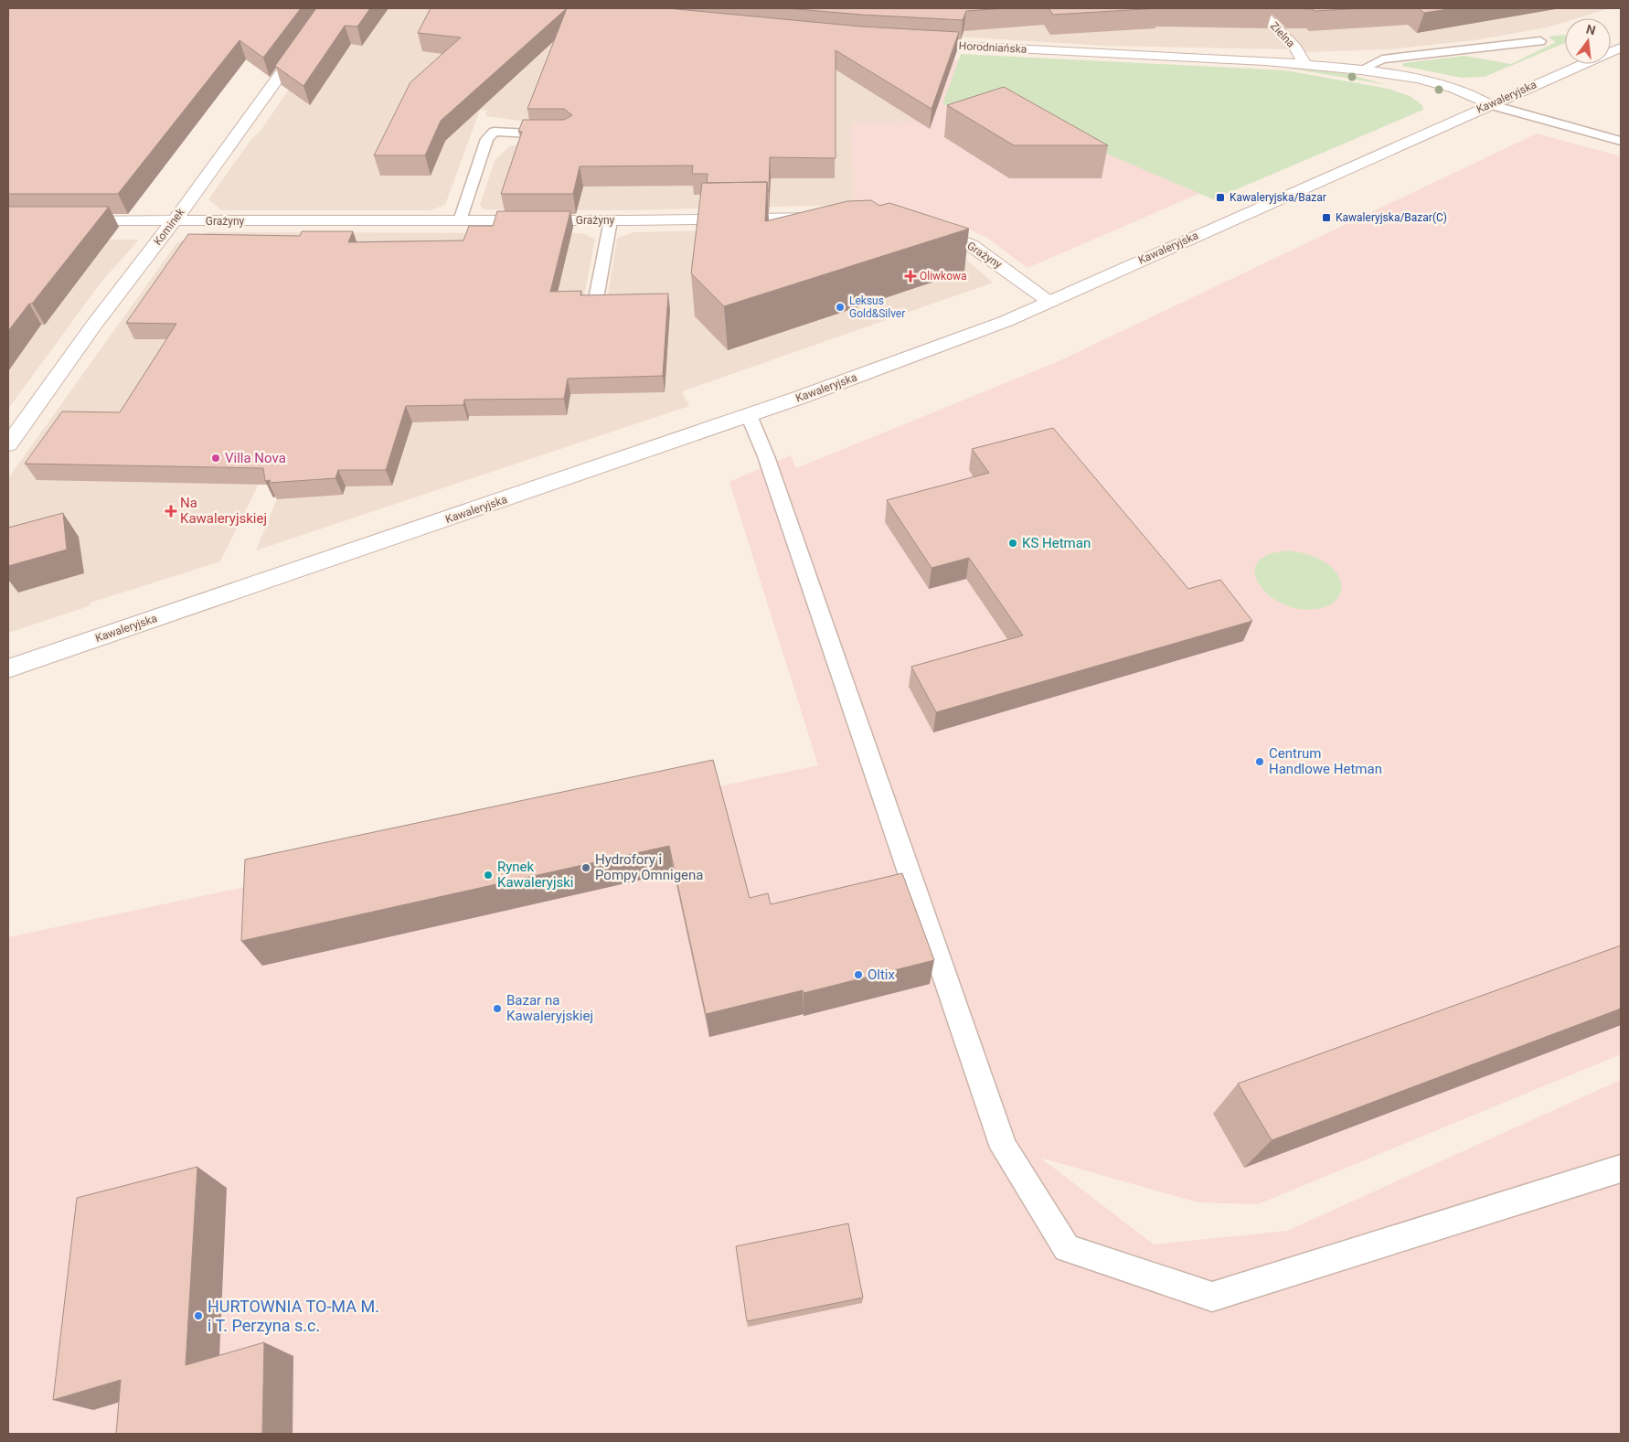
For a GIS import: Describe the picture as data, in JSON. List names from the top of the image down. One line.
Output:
{"streets":{"street":["Zielna","Horodniańska","Kawaleryjska","Grażyny","Kominek"]},"crossings":[["Zielna","Horodniańska"],["Horodniańska","Kawaleryjska"],["Kawaleryjska","Grażyny"],["Grażyny","Kominek"]],"places":{"transit":["Kawaleryjska/Bazar","Kawaleryjska/Bazar(C)"],"health":["Oliwkowa","Na Kawaleryjskiej"],"other":["Leksus Gold&Silver","Villa Nova","KS Hetman","Centrum Handlowe Hetman","Hydrofory i Pompy Omnigena","Rynek Kawaleryjski","Oltix","Bazar na Kawaleryjskiej","HURTOWNIA TO-MA M. i T. Perzyna s.c."]},"north":"top"}
